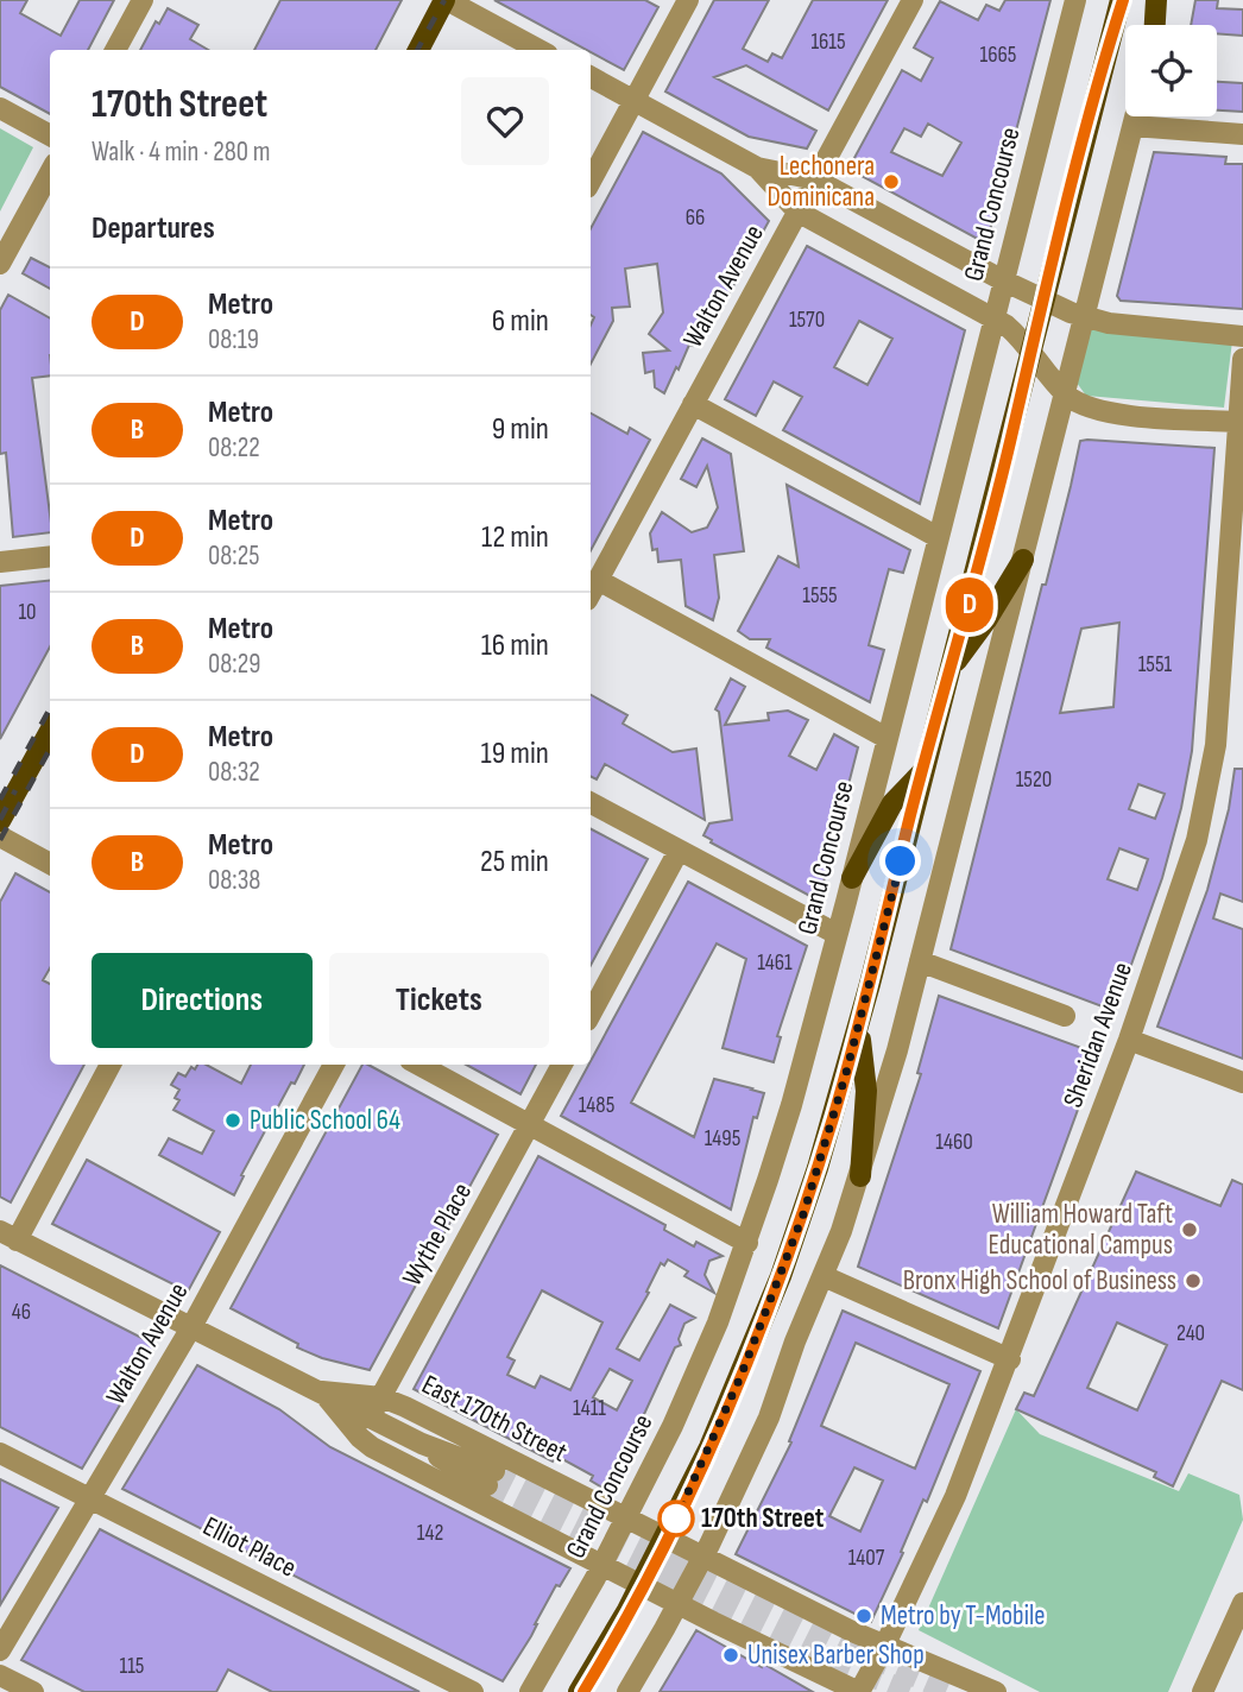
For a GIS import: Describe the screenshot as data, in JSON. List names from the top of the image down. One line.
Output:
{"streets":{"street":["Grand Concourse","Walton Avenue","Sheridan Avenue","Wythe Place","East 170th Street","Elliot Place"]},"crossings":[["Grand Concourse","East 170th Street"],["Walton Avenue","East 170th Street"],["Walton Avenue","Elliot Place"],["Sheridan Avenue","East 170th Street"],["Wythe Place","East 170th Street"]],"places":["Lechonera Dominicana","Public School 64","William Howard Taft Educational Campus","Bronx High School of Business","170th Street","Metro by T-Mobile","Unisex Barber Shop"],"lines":["metro line D"],"house_numbers":["1615","1665","66","1570","1555","10","1551","1520","1461","1485","1495","1460","46","240","1411","142","1407","115"],"page":{"on_map":"D","heading":[["170th Street","Walk · 4 min · 280 m"],"Departures"],"list":[{"mark":"D","name":"Metro","note":"08:19","value":"6 min"},{"mark":"B","name":"Metro","note":"08:22","value":"9 min"},{"mark":"D","name":"Metro","note":"08:25","value":"12 min"},{"mark":"B","name":"Metro","note":"08:29","value":"16 min"},{"mark":"D","name":"Metro","note":"08:32","value":"19 min"},{"mark":"B","name":"Metro","note":"08:38","value":"25 min"}],"buttons":["Directions","Tickets"]}}
